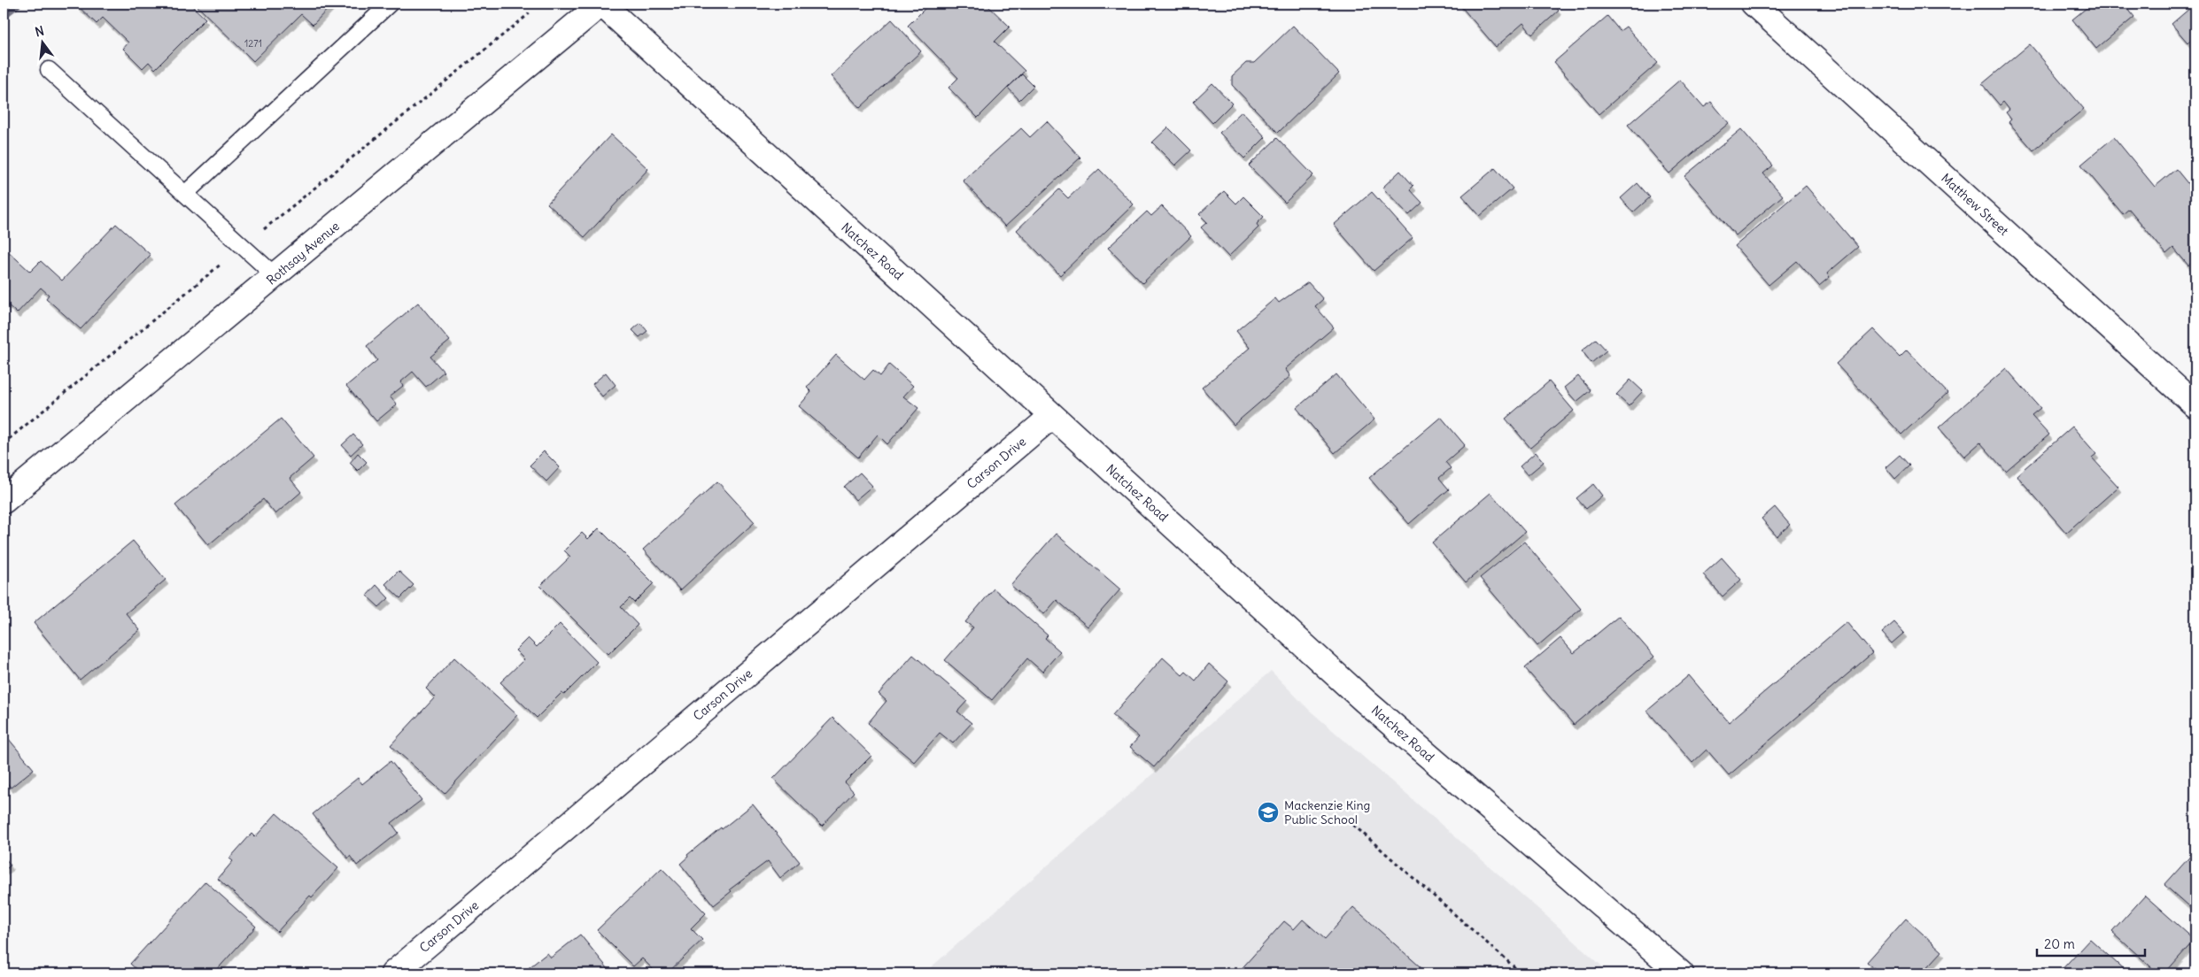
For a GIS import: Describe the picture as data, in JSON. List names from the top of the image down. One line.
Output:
{"streets":{"street":["Matthew Street","Natchez Road","Rothsay Avenue","Carson Drive"]},"crossings":[["Natchez Road","Rothsay Avenue"],["Natchez Road","Carson Drive"]],"places":{"school or university":["Mackenzie King Public School"]},"house_numbers":["1271"],"scale_bar":"20 m","north":"top"}
